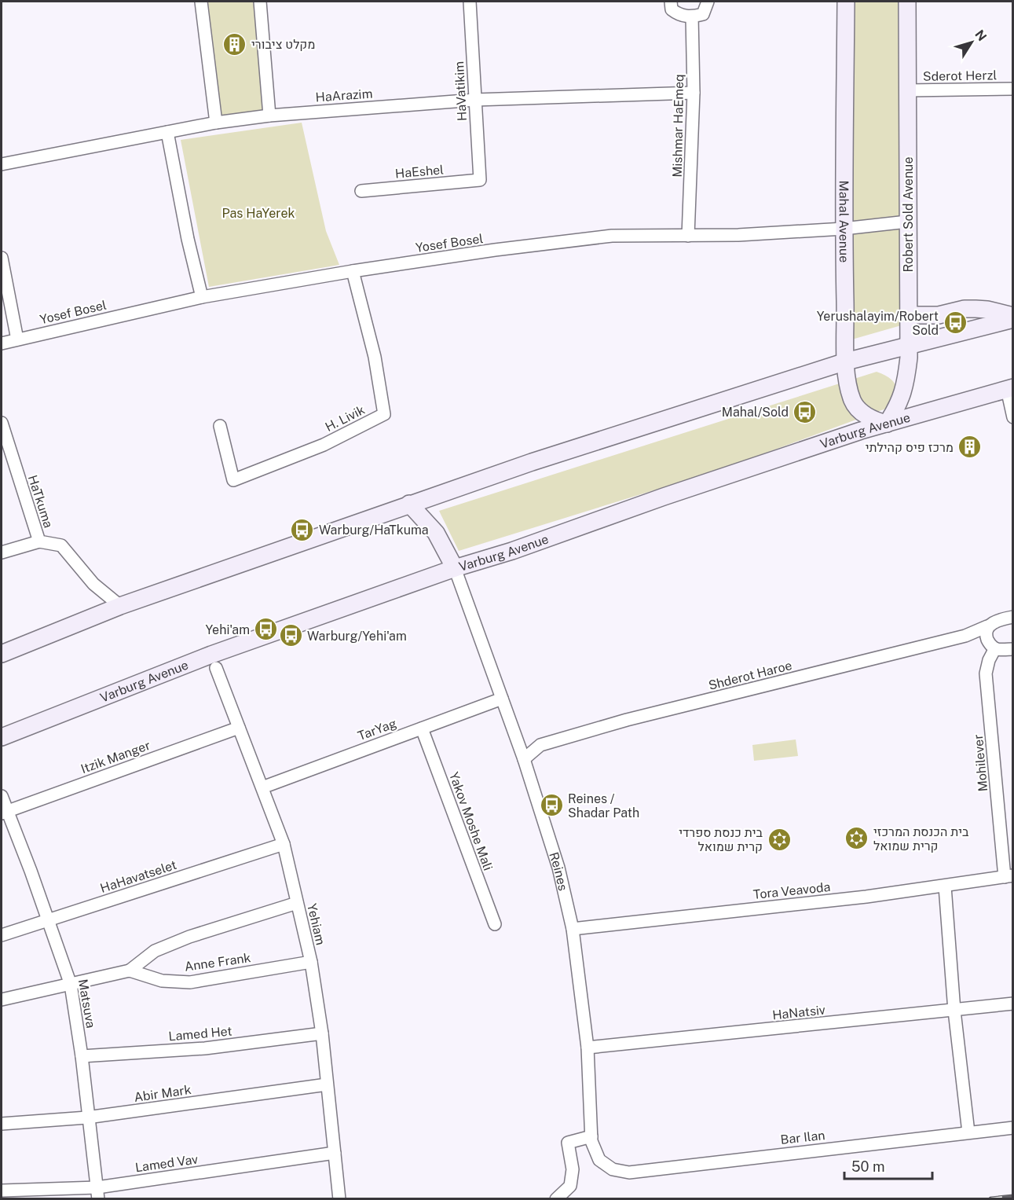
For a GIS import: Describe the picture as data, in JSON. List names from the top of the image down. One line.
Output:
{"streets":{"main road":["Robert Sold Avenue","Mahal Avenue","Varburg Avenue","Reines"],"street":["Sderot Herzl","HaVatikim","HaArazim","Mishmar HaEmeq","HaEshel","Yosef Bosel","H. Livik","HaTkuma","Shderot Haroe","TarYag","Itzik Manger","Mohilever","Yakov Moshe Mali","HaHavatselet","Tora Veavoda","Yehiam","Anne Frank","Matsuva","HaNatsiv","Lamed Het","Abir Mark","Bar Ilan","Lamed Vav"]},"crossings":[["Sderot Herzl","Robert Sold Avenue"],["HaVatikim","HaArazim"],["HaVatikim","HaEshel"],["HaArazim","Mishmar HaEmeq"],["Mishmar HaEmeq","Yosef Bosel"],["Robert Sold Avenue","Mahal Avenue"],["Robert Sold Avenue","Yosef Bosel"],["Robert Sold Avenue","Varburg Avenue"],["Mahal Avenue","Yosef Bosel"],["Mahal Avenue","Varburg Avenue"],["Yosef Bosel","H. Livik"],["Varburg Avenue","Reines"],["Shderot Haroe","Reines"],["TarYag","Yakov Moshe Mali"],["TarYag","Reines"],["TarYag","Yehiam"],["Itzik Manger","Yehiam"],["Itzik Manger","Matsuva"],["Mohilever","Tora Veavoda"],["Reines","Tora Veavoda"],["Reines","HaNatsiv"],["Reines","Bar Ilan"],["HaHavatselet","Yehiam"],["HaHavatselet","Matsuva"],["Yehiam","Anne Frank"],["Yehiam","Lamed Het"],["Yehiam","Abir Mark"],["Yehiam","Lamed Vav"],["Anne Frank","Matsuva"],["Matsuva","Lamed Het"],["Matsuva","Abir Mark"],["Matsuva","Lamed Vav"]],"parks":["Pas HaYerek"],"places":{"building":["מקלט ציבורי","מרכז פיס קהילתי"],"bus stop":["Yerushalayim/Robert Sold","Mahal/Sold","Warburg/HaTkuma","Yehi'am","Warburg/Yehi'am","Reines / Shadar Path"],"synagogue":["בית הכנסת המרכזי קרית שמואל","בית כנסת ספרדי קרית שמואל"]},"scale_bar":"50 m","north":"top right"}
